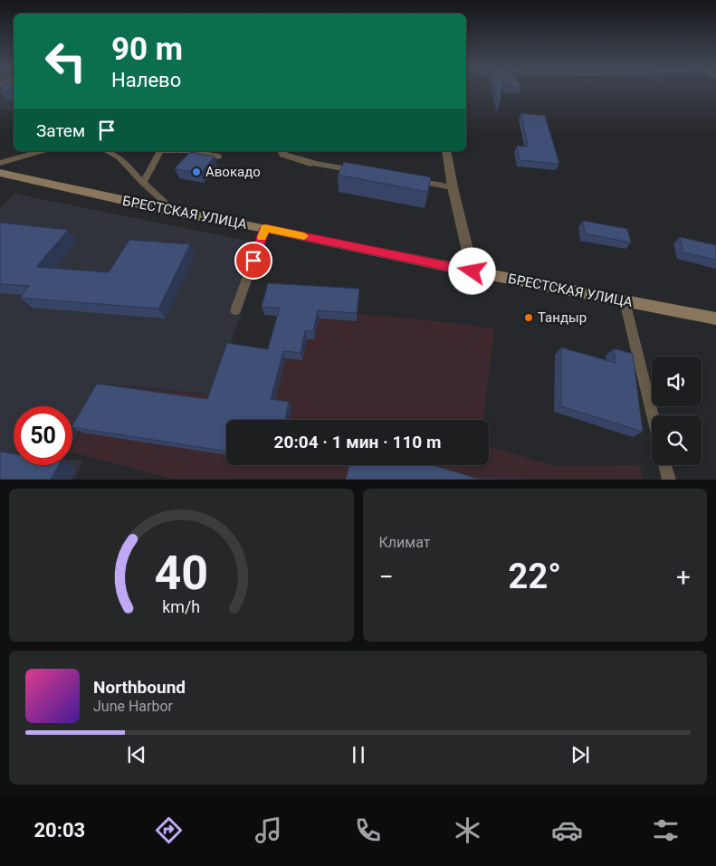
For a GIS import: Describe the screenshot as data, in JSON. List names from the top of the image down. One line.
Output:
{"streets":{"main road":["БРЕСТСКАЯ УЛИЦА"]},"places":["Авокадо","Тандыр"],"page":{"turn":["90 m","Налево"],"then":"Затем","limit":"50","trip":"20:04 · 1 мин · 110 m","tile":"Климат","heat":["−","22°","+"],"song":["Northbound","June Harbor"],"tabs":"20:03","gauge":["40","km/h"]}}
